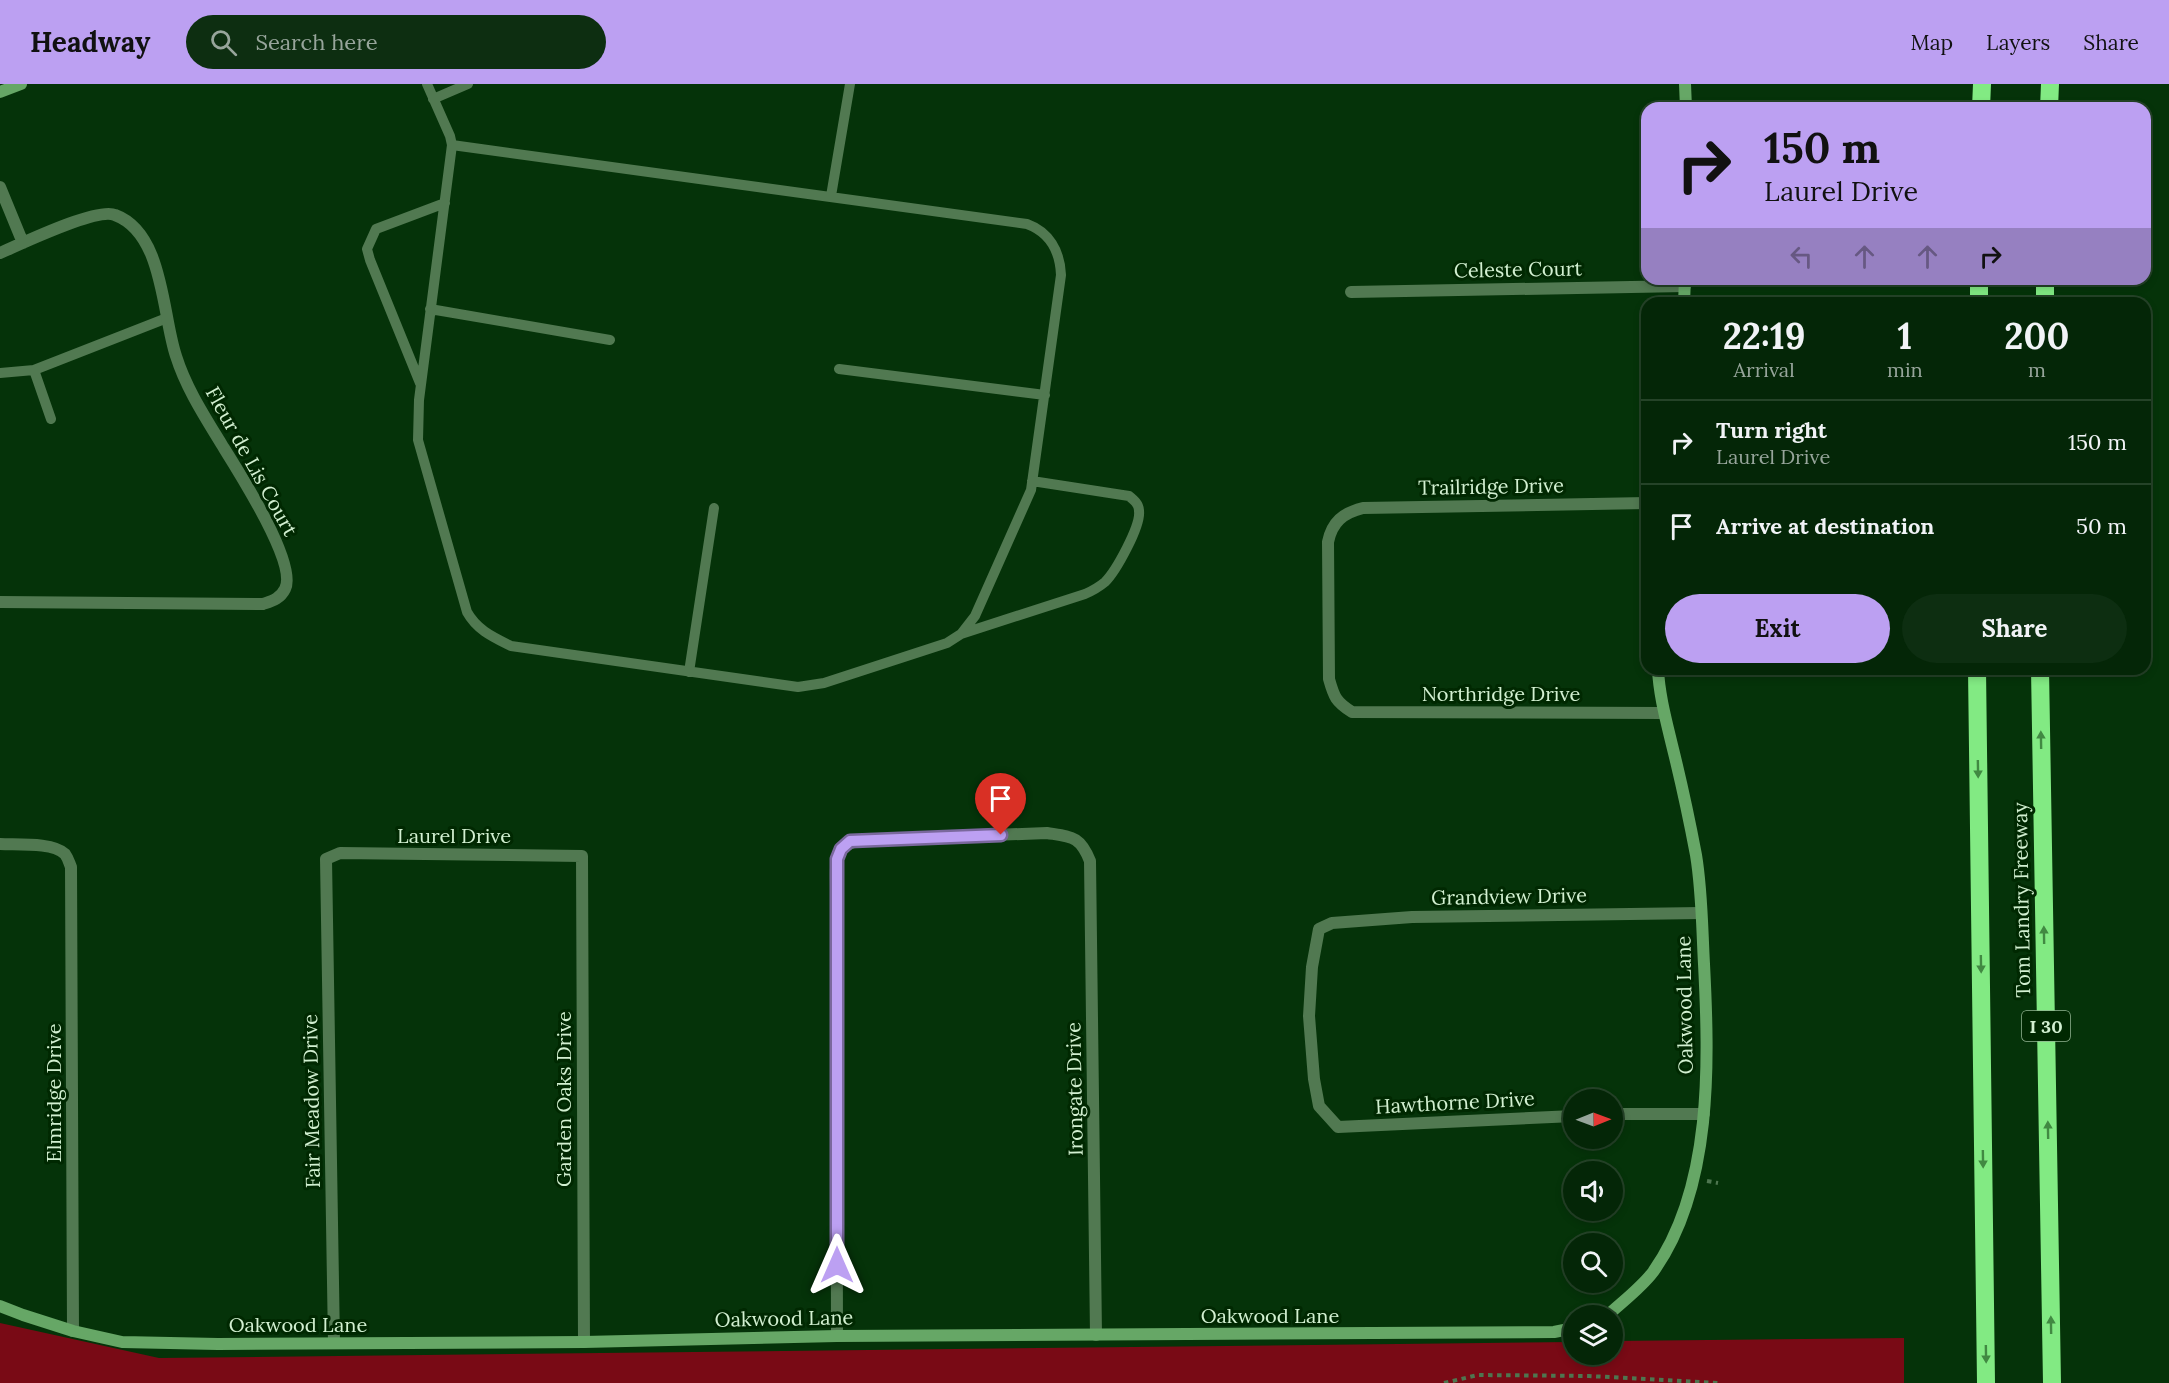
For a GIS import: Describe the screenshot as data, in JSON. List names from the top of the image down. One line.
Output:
{"streets":{"highway":["Tom Landry Freeway","I 30"],"street":["Celeste Court","Fleur de Lis Court","Trailridge Drive","Northridge Drive","Laurel Drive","Grandview Drive","Oakwood Lane","Irongate Drive","Elmridge Drive","Garden Oaks Drive","Fair Meadow Drive","Hawthorne Drive"]},"crossings":[["Trailridge Drive","Northridge Drive"],["Northridge Drive","Oakwood Lane"],["Laurel Drive","Garden Oaks Drive"],["Laurel Drive","Fair Meadow Drive"],["Grandview Drive","Oakwood Lane"],["Grandview Drive","Hawthorne Drive"],["Oakwood Lane","Irongate Drive"],["Oakwood Lane","Elmridge Drive"],["Oakwood Lane","Garden Oaks Drive"],["Oakwood Lane","Fair Meadow Drive"]],"north":"right","page":{"header":"Headway","search":"Search here","nav":["Map","Layers","Share"],"turn":["150 m","Laurel Drive"],"eta":["22:19","Arrival","1","min","200","m"],"list":[{"name":"Turn right","note":"Laurel Drive","value":"150 m"},{"name":"Arrive at destination","value":"50 m"}],"buttons":["Exit","Share"]}}
